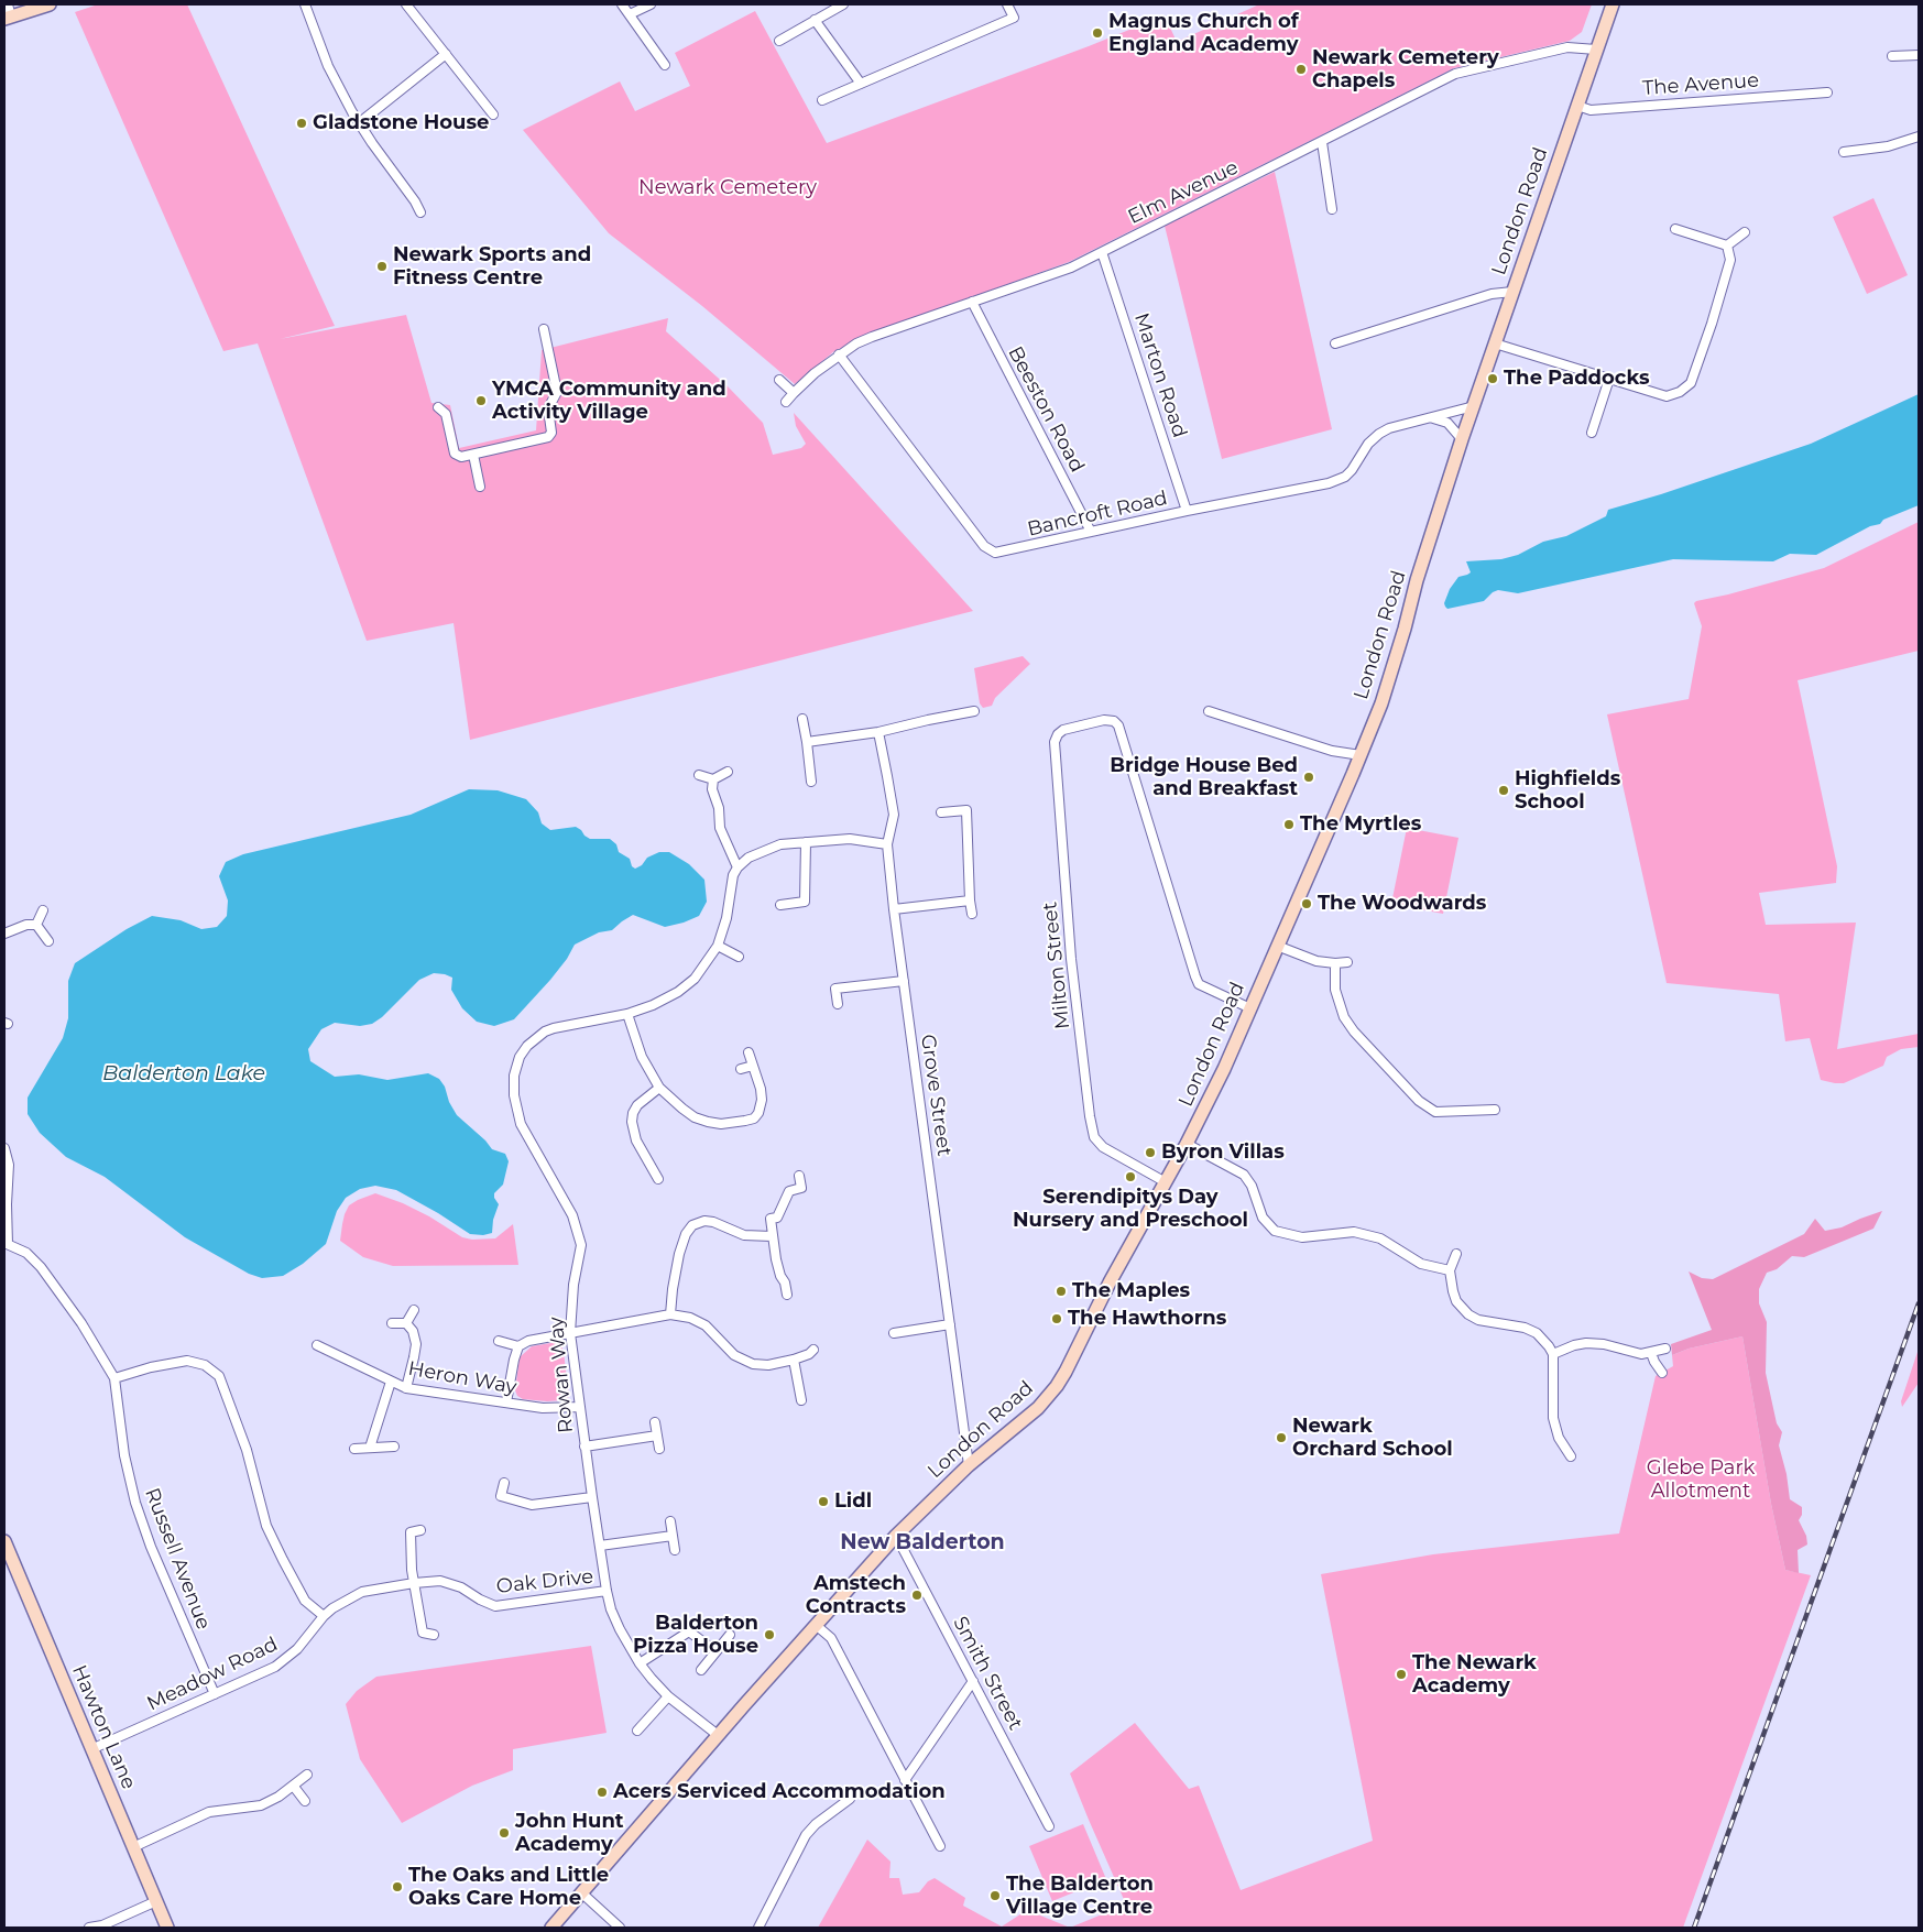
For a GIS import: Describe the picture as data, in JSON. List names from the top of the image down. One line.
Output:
{"streets":{"main road":["London Road","Hawton Lane"],"street":["The Avenue","Elm Avenue","Marton Road","Beeston Road","Bancroft Road","Milton Street","Grove Street","Rowan Way","Heron Way","Russell Avenue","Oak Drive","Smith Street","Meadow Road"]},"crossings":[["The Avenue","London Road"],["Elm Avenue","London Road"],["Elm Avenue","Marton Road"],["Elm Avenue","Beeston Road"],["Elm Avenue","Bancroft Road"],["London Road","Bancroft Road"],["London Road","Milton Street"],["London Road","Grove Street"],["London Road","Rowan Way"],["London Road","Smith Street"],["Marton Road","Bancroft Road"],["Beeston Road","Bancroft Road"],["Rowan Way","Heron Way"],["Rowan Way","Oak Drive"],["Russell Avenue","Meadow Road"],["Oak Drive","Meadow Road"],["Meadow Road","Hawton Lane"]],"districts":["New Balderton"],"water":["Balderton Lake"],"parks":["Newark Cemetery","Glebe Park Allotment"],"places":["Magnus Church of England Academy","Newark Cemetery Chapels","Gladstone House","Newark Sports and Fitness Centre","The Paddocks","YMCA Community and Activity Village","Bridge House Bed and Breakfast","Highfields School","The Myrtles","The Woodwards","Byron Villas","Serendipitys Day Nursery and Preschool","The Maples","The Hawthorns","Newark Orchard School","Lidl","Amstech Contracts","Balderton Pizza House","The Newark Academy","Acers Serviced Accommodation","John Hunt Academy","The Oaks and Little Oaks Care Home","The Balderton Village Centre"]}
